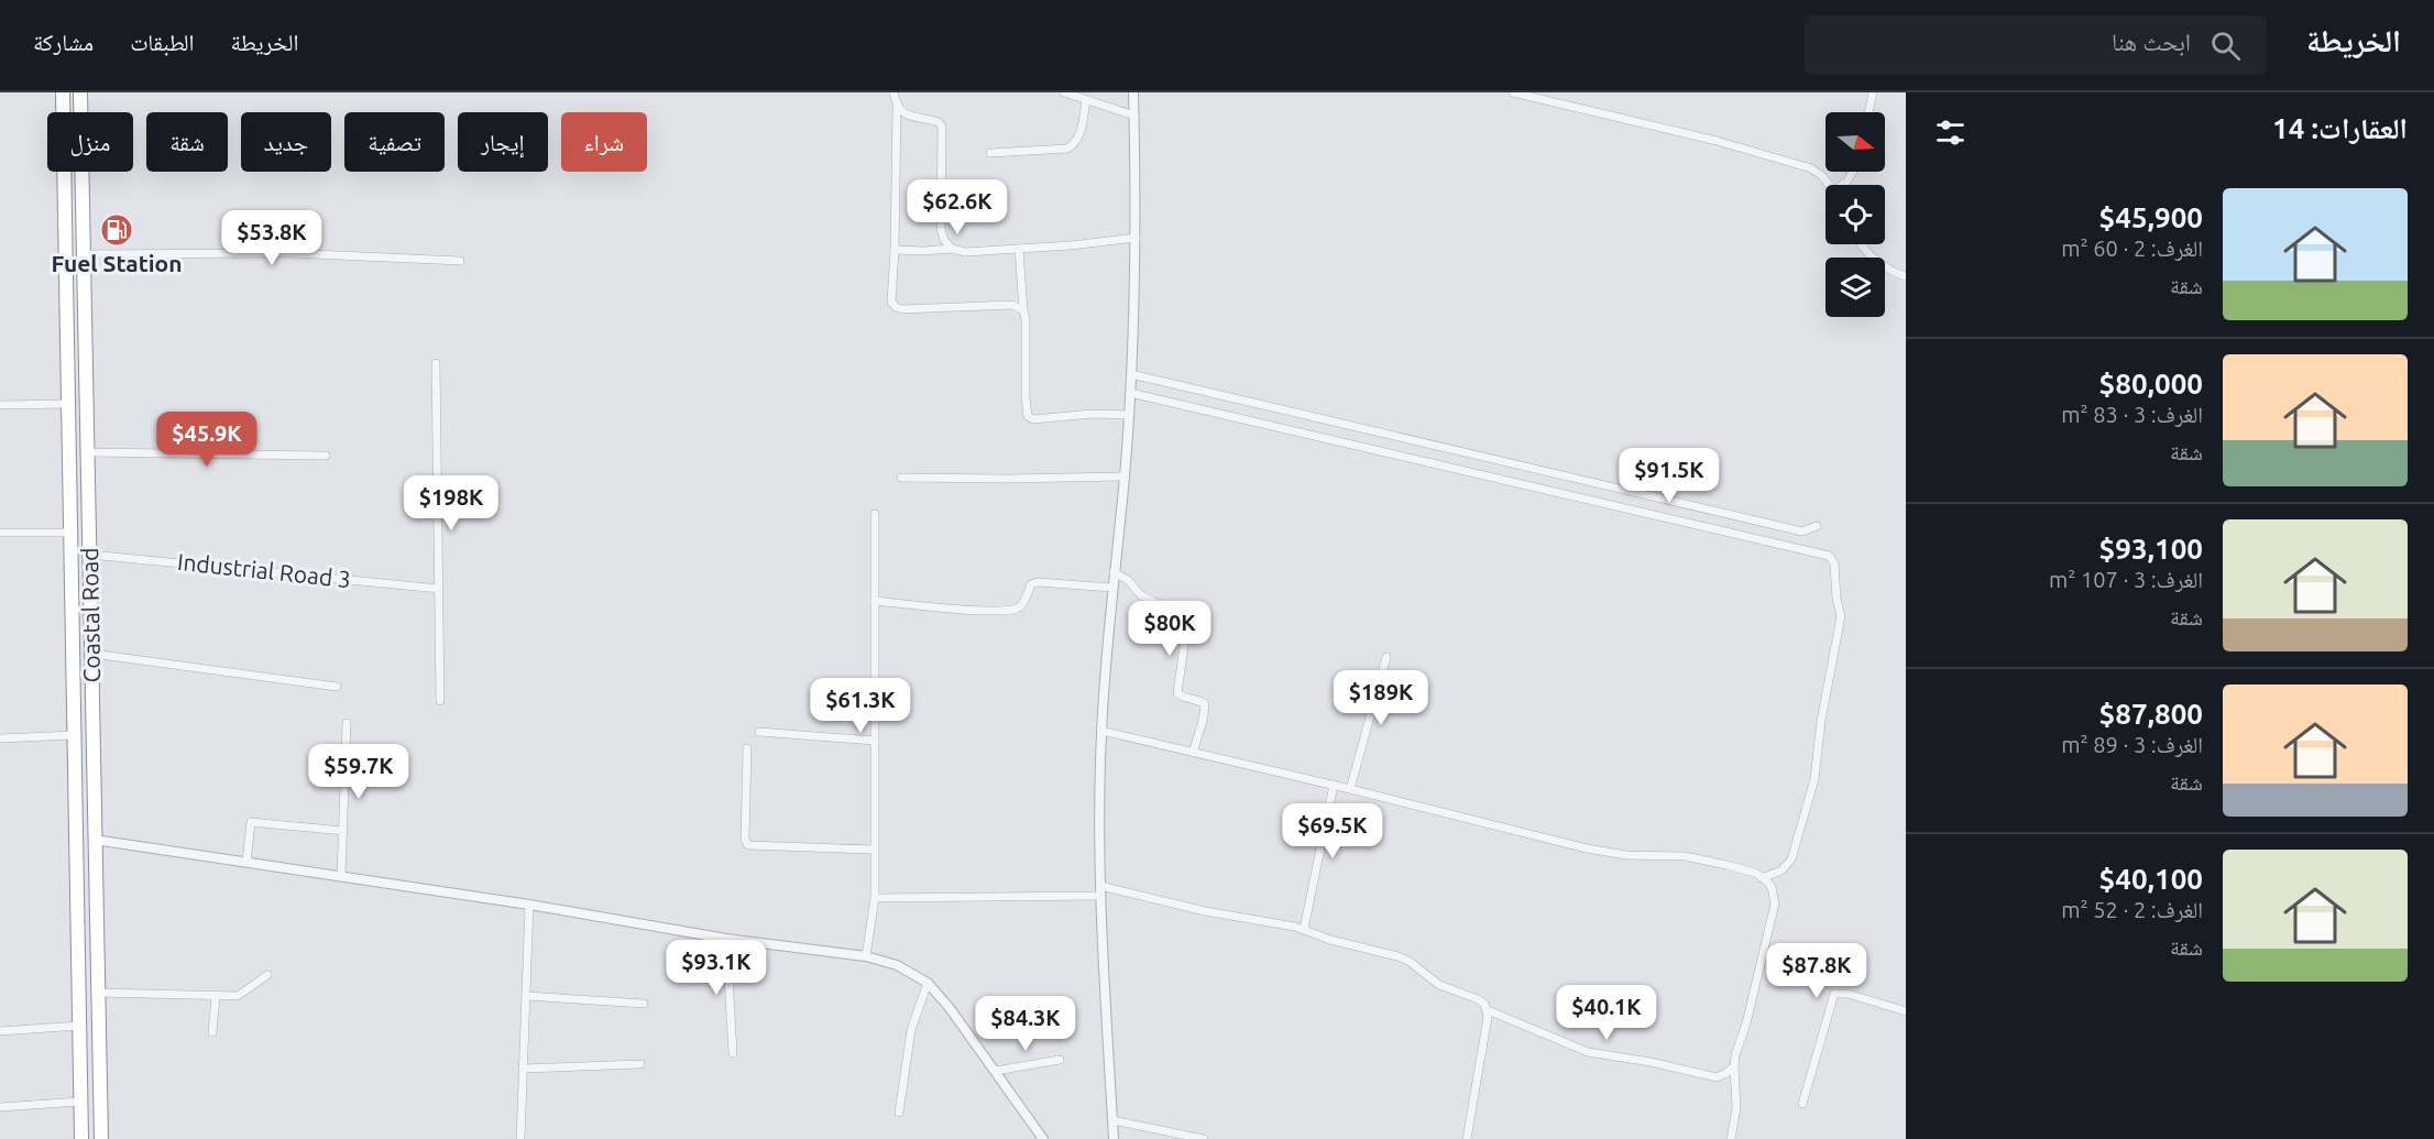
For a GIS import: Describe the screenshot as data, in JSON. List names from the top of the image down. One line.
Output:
{"streets":{"highway":["Coastal Road"],"street":["Industrial Road 3"]},"crossings":[["Industrial Road 3","Coastal Road"]],"places":{"fuel station":["Fuel Station"]},"north":"right","page":{"header":"الخريطة","search":"ابحث هنا","nav":["الخريطة","الطبقات","مشاركة"],"heading":"العقارات: 14","chip":["شراء","إيجار","تصفية","جديد","شقة","منزل"],"list":[{"name":"$45,900","note":"الغرف: 2 · 60 m² · شقة"},{"name":"$80,000","note":"الغرف: 3 · 83 m² · شقة"},{"name":"$93,100","note":"الغرف: 3 · 107 m² · شقة"},{"name":"$87,800","note":"الغرف: 3 · 89 m² · شقة"},{"name":"$40,100","note":"الغرف: 2 · 52 m² · شقة"}],"price":["$62.6K","$53.8K","$45.9K","$91.5K","$198K","$80K","$189K","$61.3K","$59.7K","$69.5K","$93.1K","$87.8K","$40.1K","$84.3K"]}}
